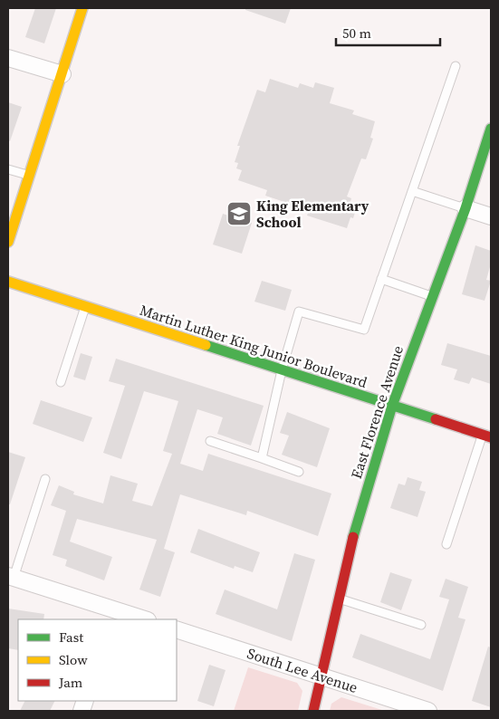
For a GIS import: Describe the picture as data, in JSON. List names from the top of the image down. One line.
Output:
{"streets":{"street":["Martin Luther King Junior Boulevard","East Florence Avenue","South Lee Avenue"]},"crossings":[["Martin Luther King Junior Boulevard","East Florence Avenue"],["East Florence Avenue","South Lee Avenue"]],"places":{"school or university":["King Elementary School"]},"legend":["Fast","Slow","Jam"],"scale_bar":"50 m"}
